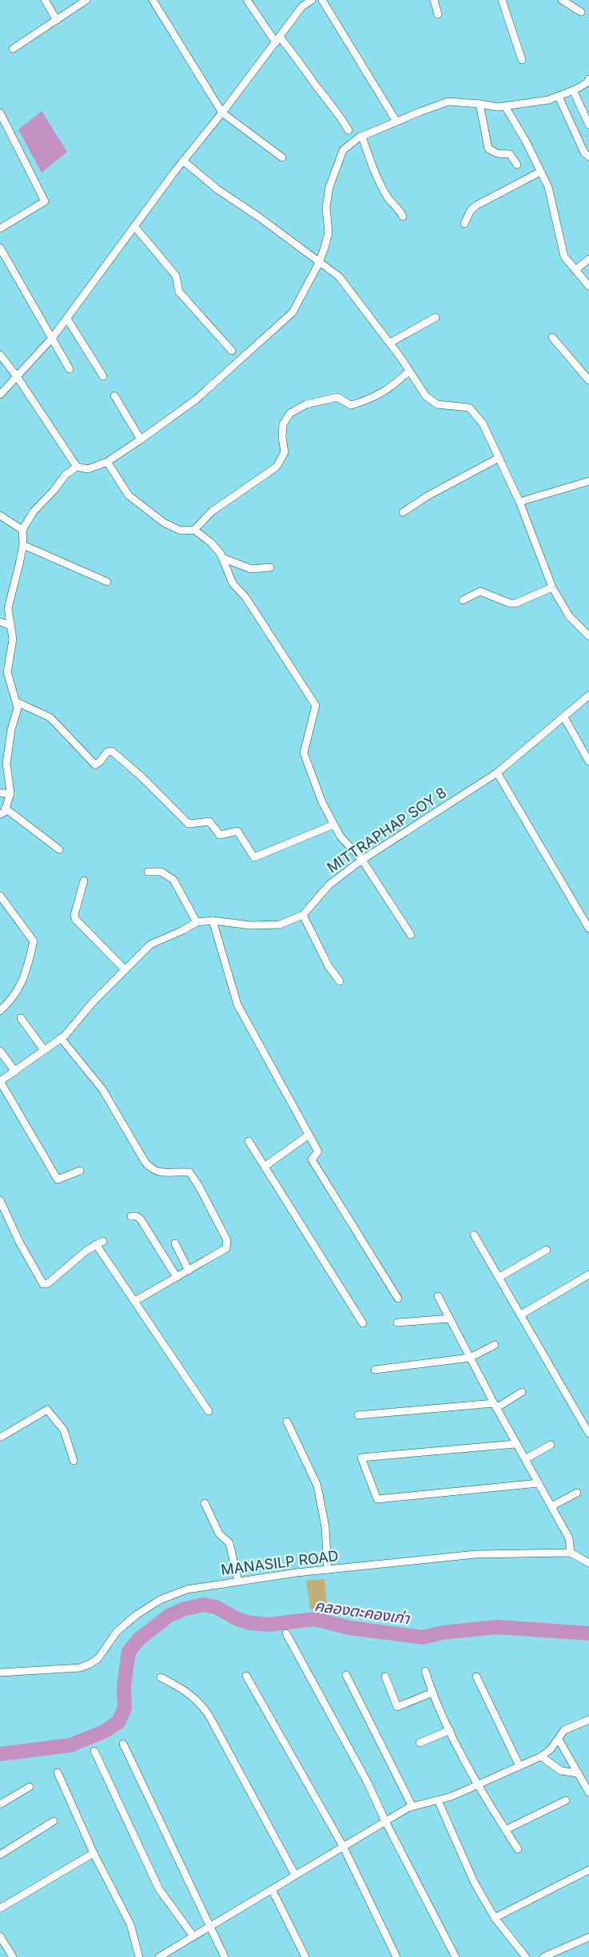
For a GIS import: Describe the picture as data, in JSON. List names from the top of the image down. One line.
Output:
{"streets":{"street":["MITTRAPHAP SOY 8","MANASILP ROAD"]},"water":["คลองตะคองเก่า"]}
